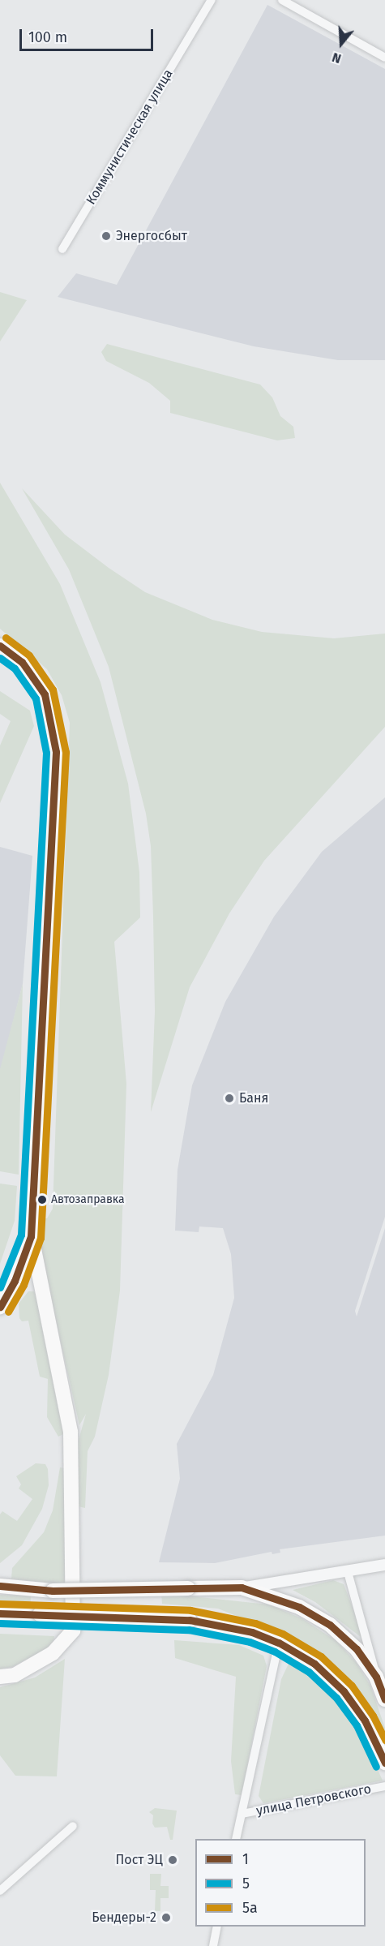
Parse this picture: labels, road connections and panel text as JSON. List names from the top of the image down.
{
  "streets": {
    "street": ["Коммунистическая улица", "улица Петровского"]
  },
  "places": [
    "Энергосбыт",
    "Баня",
    "Автозаправка",
    "Пост ЭЦ",
    "Бендеры-2"
  ],
  "lines": ["transit line 5а", "transit line 1", "transit line 5"],
  "legend": ["1", "5", "5а"],
  "scale_bar": "100 m",
  "north": "bottom"
}
